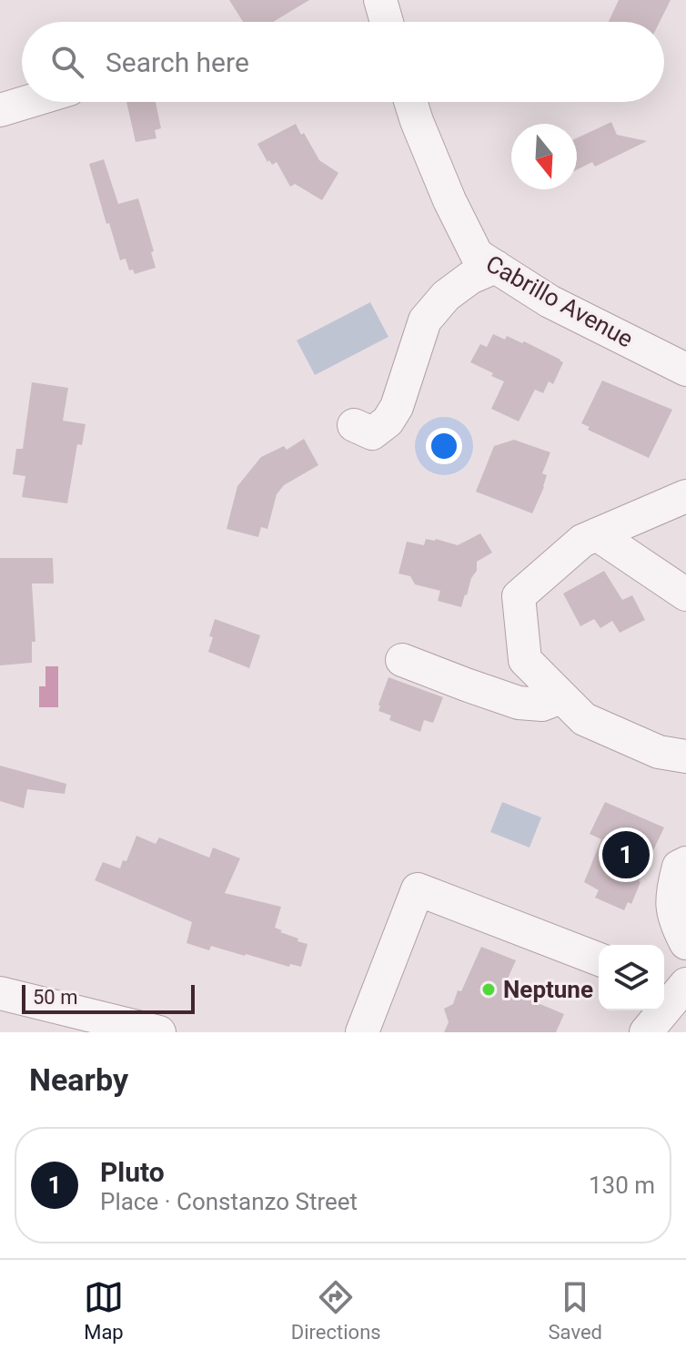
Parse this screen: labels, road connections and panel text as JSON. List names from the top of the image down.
{
  "streets": {
    "street": ["Cabrillo Avenue"]
  },
  "places": ["Neptune"],
  "scale_bar": "50 m",
  "north": "bottom",
  "page": {
    "search": "Search here",
    "pins": "1",
    "scale": "50 m",
    "heading": "Nearby",
    "list": [
      {
        "mark": "1",
        "name": "Pluto",
        "note": "Place · Constanzo Street",
        "value": "130 m"
      }
    ],
    "nav": ["Map", "Directions", "Saved"]
  }
}
